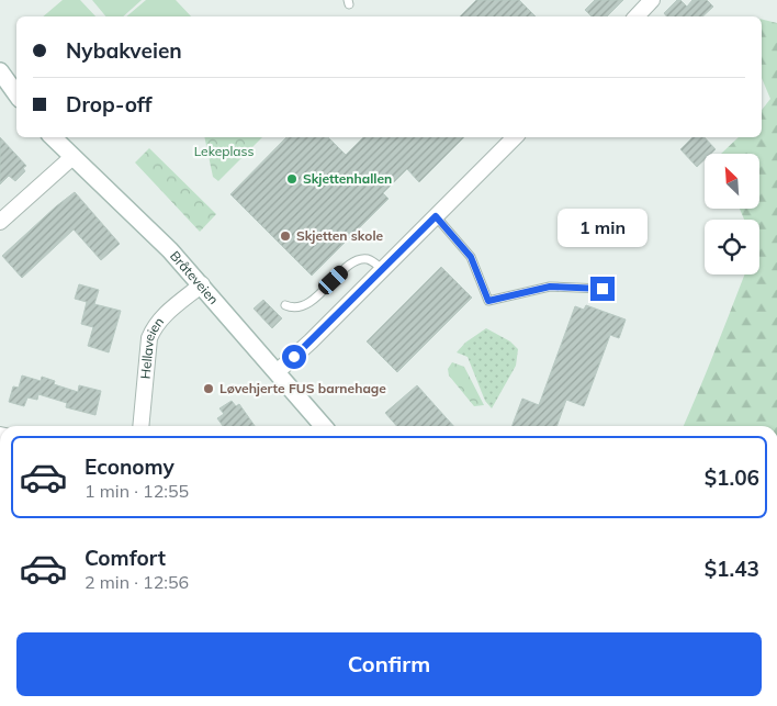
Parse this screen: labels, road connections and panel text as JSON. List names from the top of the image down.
{
  "streets": {
    "main road": ["Bråteveien"],
    "street": ["Hellaveien"]
  },
  "crossings": [
    ["Bråteveien", "Hellaveien"]
  ],
  "parks": ["Lekeplass"],
  "places": ["Skjettenhallen", "Skjetten skole", "Løvehjerte FUS barnehage"],
  "north": "top left",
  "page": {
    "banner": ["Nybakveien", "Drop-off"],
    "bubble": "1 min",
    "list": [
      {
        "name": "Economy",
        "note": "1 min · 12:55",
        "value": "$1.06"
      },
      {
        "name": "Comfort",
        "note": "2 min · 12:56",
        "value": "$1.43"
      }
    ],
    "buttons": "Confirm"
  }
}
